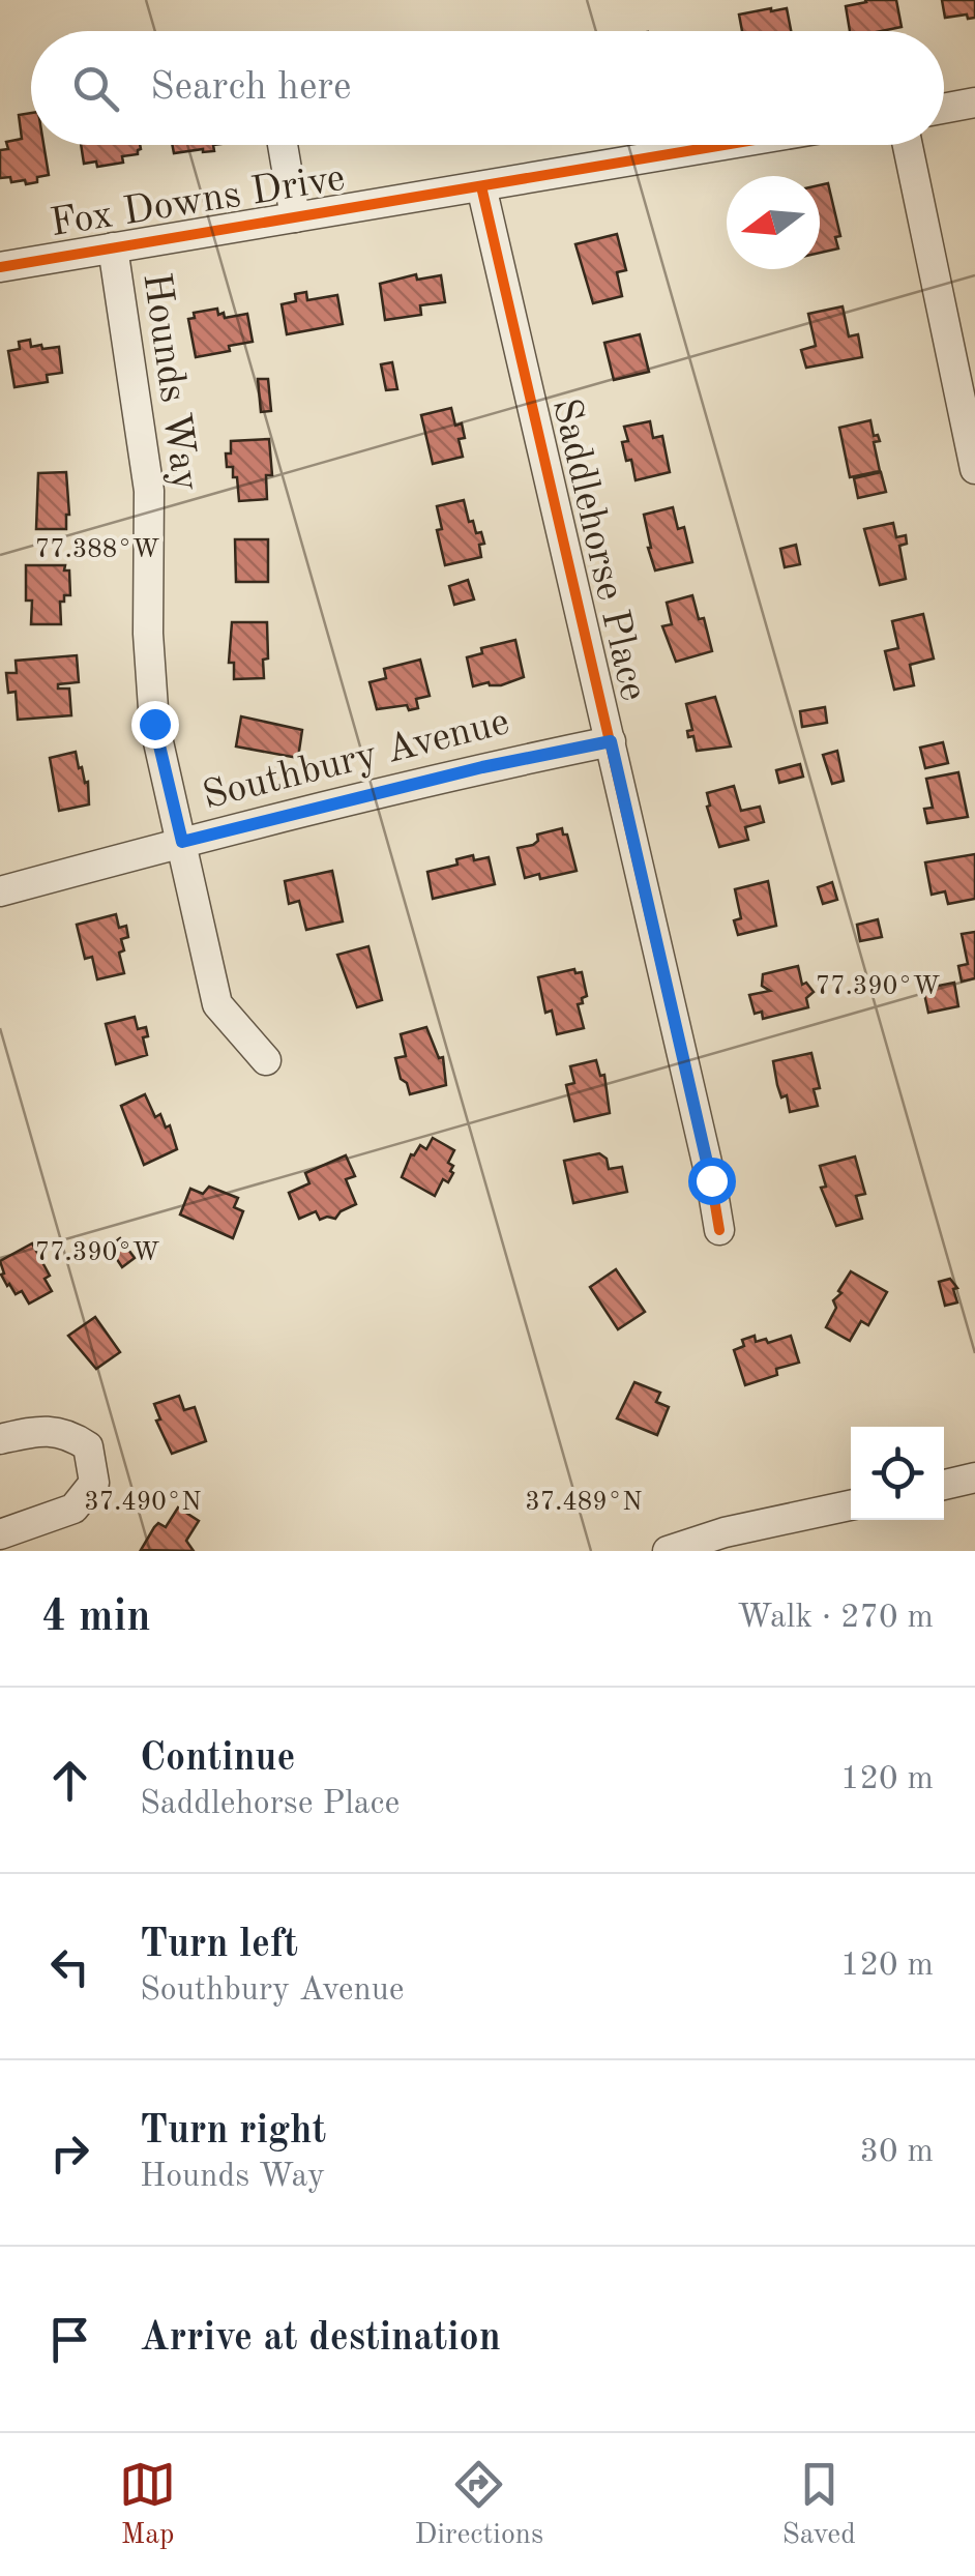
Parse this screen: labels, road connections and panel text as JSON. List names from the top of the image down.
{
  "streets": {
    "street": [
      "Fox Downs Drive",
      "Hounds Way",
      "Saddlehorse Place",
      "Southbury Avenue"
    ]
  },
  "crossings": [
    ["Fox Downs Drive", "Hounds Way"],
    ["Fox Downs Drive", "Saddlehorse Place"],
    ["Hounds Way", "Southbury Avenue"],
    ["Saddlehorse Place", "Southbury Avenue"]
  ],
  "north": "left",
  "page": {
    "search": "Search here",
    "heading": ["4 min", "Walk · 270 m"],
    "list": [
      ["Continue", "Saddlehorse Place", "120 m"],
      ["Turn left", "Southbury Avenue", "120 m"],
      ["Turn right", "Hounds Way", "30 m"],
      "Arrive at destination"
    ],
    "nav": ["Map", "Directions", "Saved"]
  },
  "coordinates": [
    "77.388°W",
    "77.390°W",
    "37.490°N",
    "37.489°N"
  ]
}
